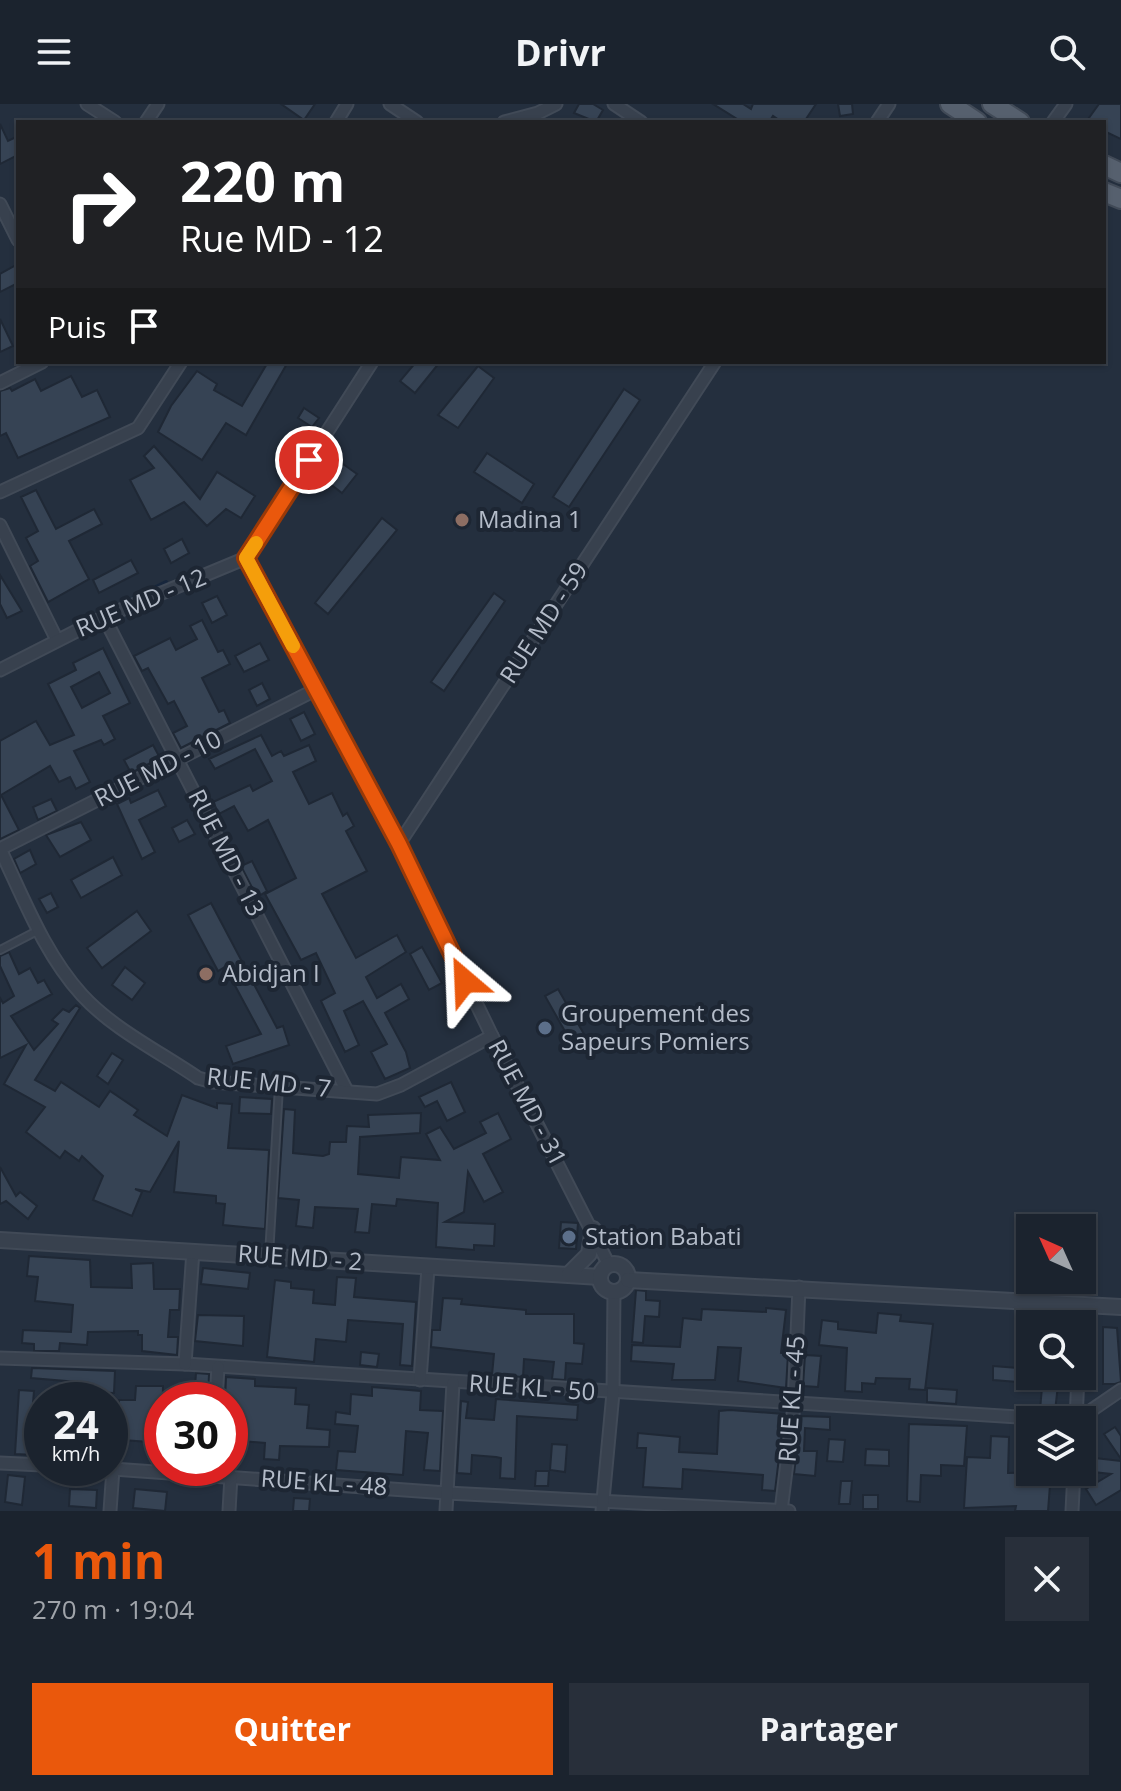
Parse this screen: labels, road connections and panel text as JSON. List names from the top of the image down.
{
  "streets": {
    "street": [
      "RUE MD - 12",
      "RUE MD - 59",
      "RUE MD - 10",
      "RUE MD - 13",
      "RUE MD - 7",
      "RUE MD - 31",
      "RUE MD - 2",
      "RUE KL - 50",
      "RUE KL - 45",
      "RUE KL - 48"
    ]
  },
  "crossings": [
    ["RUE MD - 12", "RUE MD - 13"],
    ["RUE MD - 12", "RUE MD - 31"],
    ["RUE MD - 59", "RUE MD - 31"],
    ["RUE MD - 10", "RUE MD - 13"],
    ["RUE MD - 10", "RUE MD - 7"],
    ["RUE MD - 10", "RUE MD - 31"],
    ["RUE MD - 13", "RUE MD - 7"],
    ["RUE MD - 7", "RUE MD - 31"],
    ["RUE MD - 31", "RUE MD - 2"],
    ["RUE KL - 50", "RUE KL - 45"],
    ["RUE KL - 45", "RUE KL - 48"]
  ],
  "places": [
    "Madina 1",
    "Abidjan I",
    "Groupement des Sapeurs Pomiers",
    "Station Babati"
  ],
  "north": "top left",
  "page": {
    "header": "Drivr",
    "turn": ["220 m", "Rue MD - 12"],
    "then": "Puis",
    "speed": "24 km/h",
    "limit": "30",
    "heading": ["1 min", "270 m · 19:04"],
    "buttons": ["Quitter", "Partager"]
  }
}
